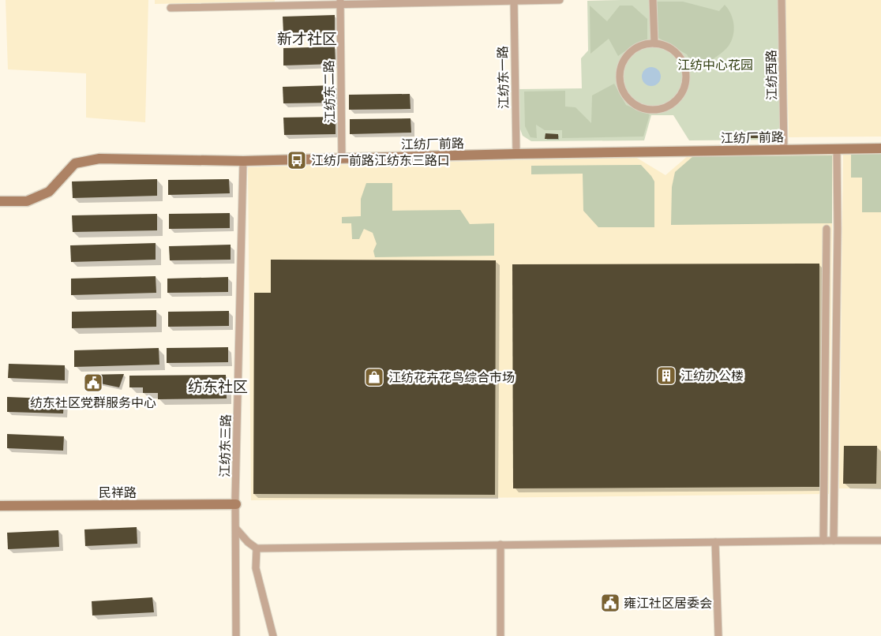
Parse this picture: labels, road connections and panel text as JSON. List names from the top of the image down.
{
  "streets": {
    "main road": ["江纺厂前路", "民祥路"],
    "street": [
      "江纺西路",
      "江纺东一路",
      "江纺东二路",
      "江纺东三路"
    ]
  },
  "crossings": [
    ["江纺西路", "江纺厂前路"],
    ["江纺东一路", "江纺厂前路"],
    ["江纺东二路", "江纺厂前路"],
    ["江纺厂前路", "江纺东三路"],
    ["江纺东三路", "民祥路"]
  ],
  "districts": ["新才社区", "纺东社区"],
  "parks": ["江纺中心花园"],
  "places": {
    "bus stop": ["江纺厂前路江纺东三路口"],
    "building": ["江纺办公楼"],
    "shop": ["江纺花卉花鸟综合市场"],
    "public building": ["纺东社区党群服务中心", "雍江社区居委会"]
  }
}
